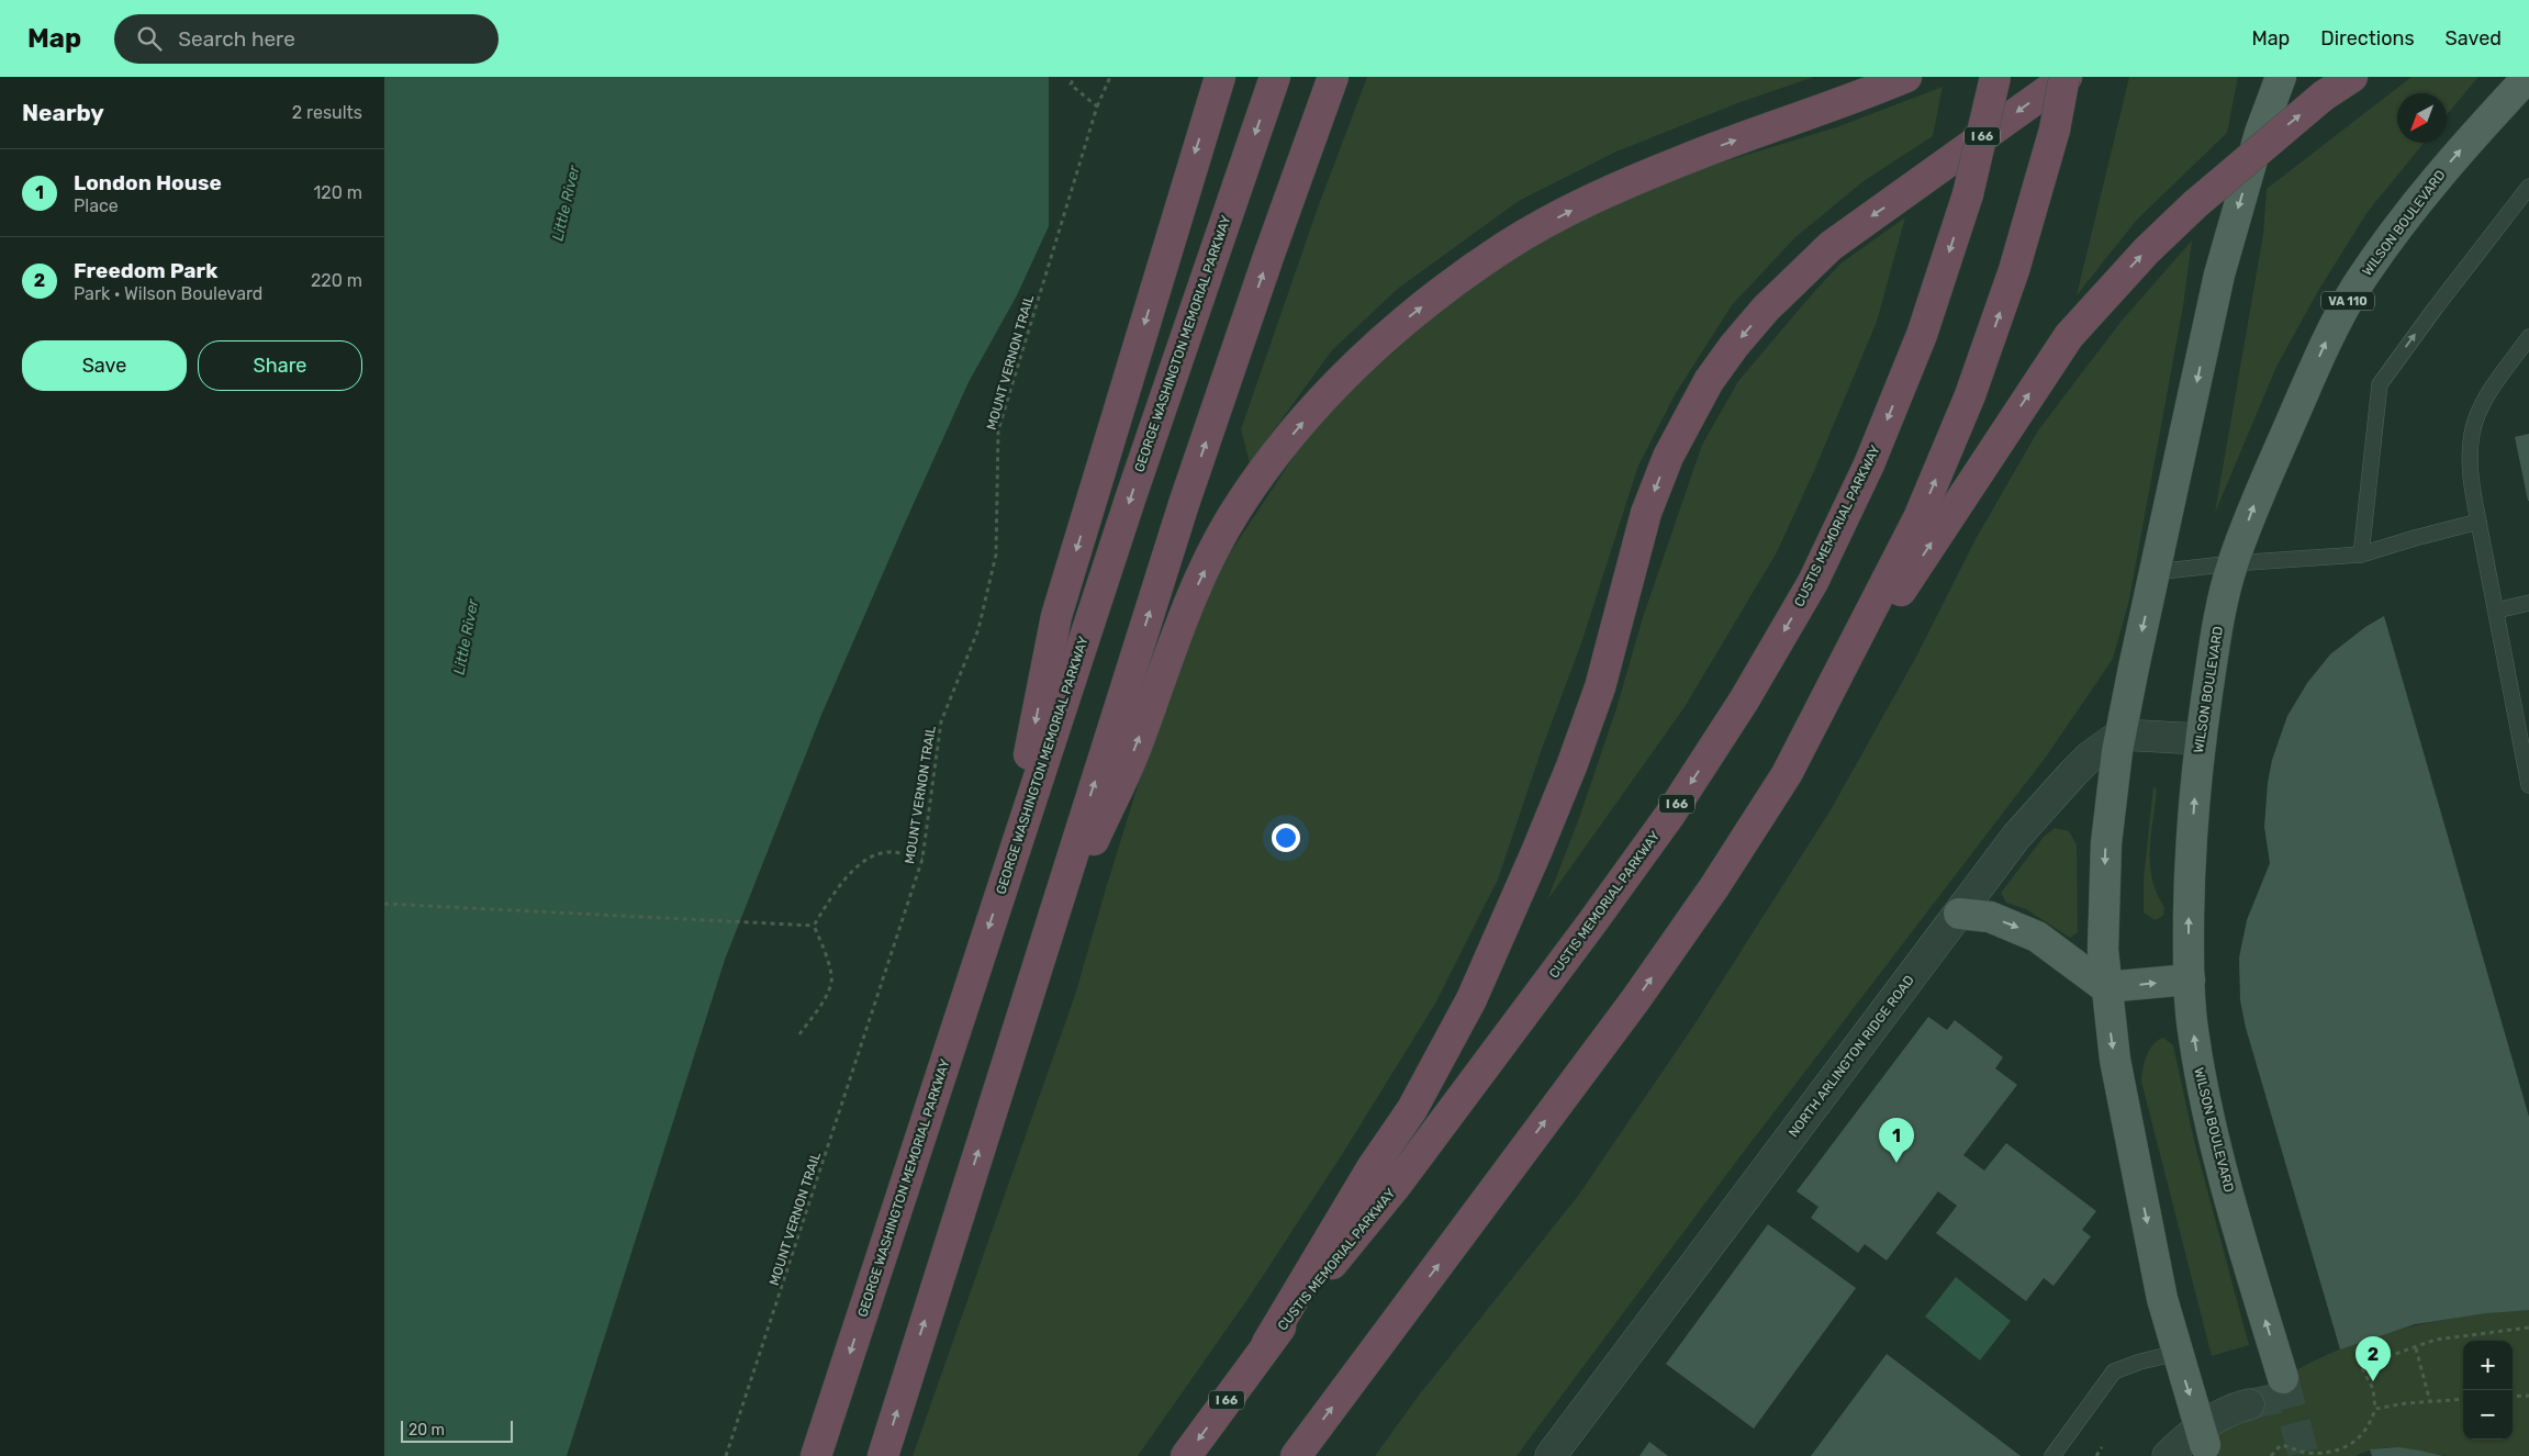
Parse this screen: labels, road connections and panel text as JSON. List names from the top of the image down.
{
  "streets": {
    "highway": ["I 66", "GEORGE WASHINGTON MEMORIAL PARKWAY", "CUSTIS MEMORIAL PARKWAY"],
    "main road": ["WILSON BOULEVARD", "VA 110"],
    "street": ["NORTH ARLINGTON RIDGE ROAD"],
    "path": ["MOUNT VERNON TRAIL"]
  },
  "water": ["Little River"],
  "scale_bar": "20 m",
  "north": "bottom left",
  "page": {
    "header": "Map",
    "search": "Search here",
    "nav": ["Map", "Directions", "Saved"],
    "heading": ["Nearby", "2 results"],
    "list": [
      {
        "mark": "1",
        "name": "London House",
        "note": "Place",
        "value": "120 m"
      },
      {
        "mark": "2",
        "name": "Freedom Park",
        "note": "Park · Wilson Boulevard",
        "value": "220 m"
      }
    ],
    "buttons": ["Save", "Share"],
    "pins": ["1", "2"],
    "map_buttons": ["+", "−"],
    "scale": "20 m"
  }
}
